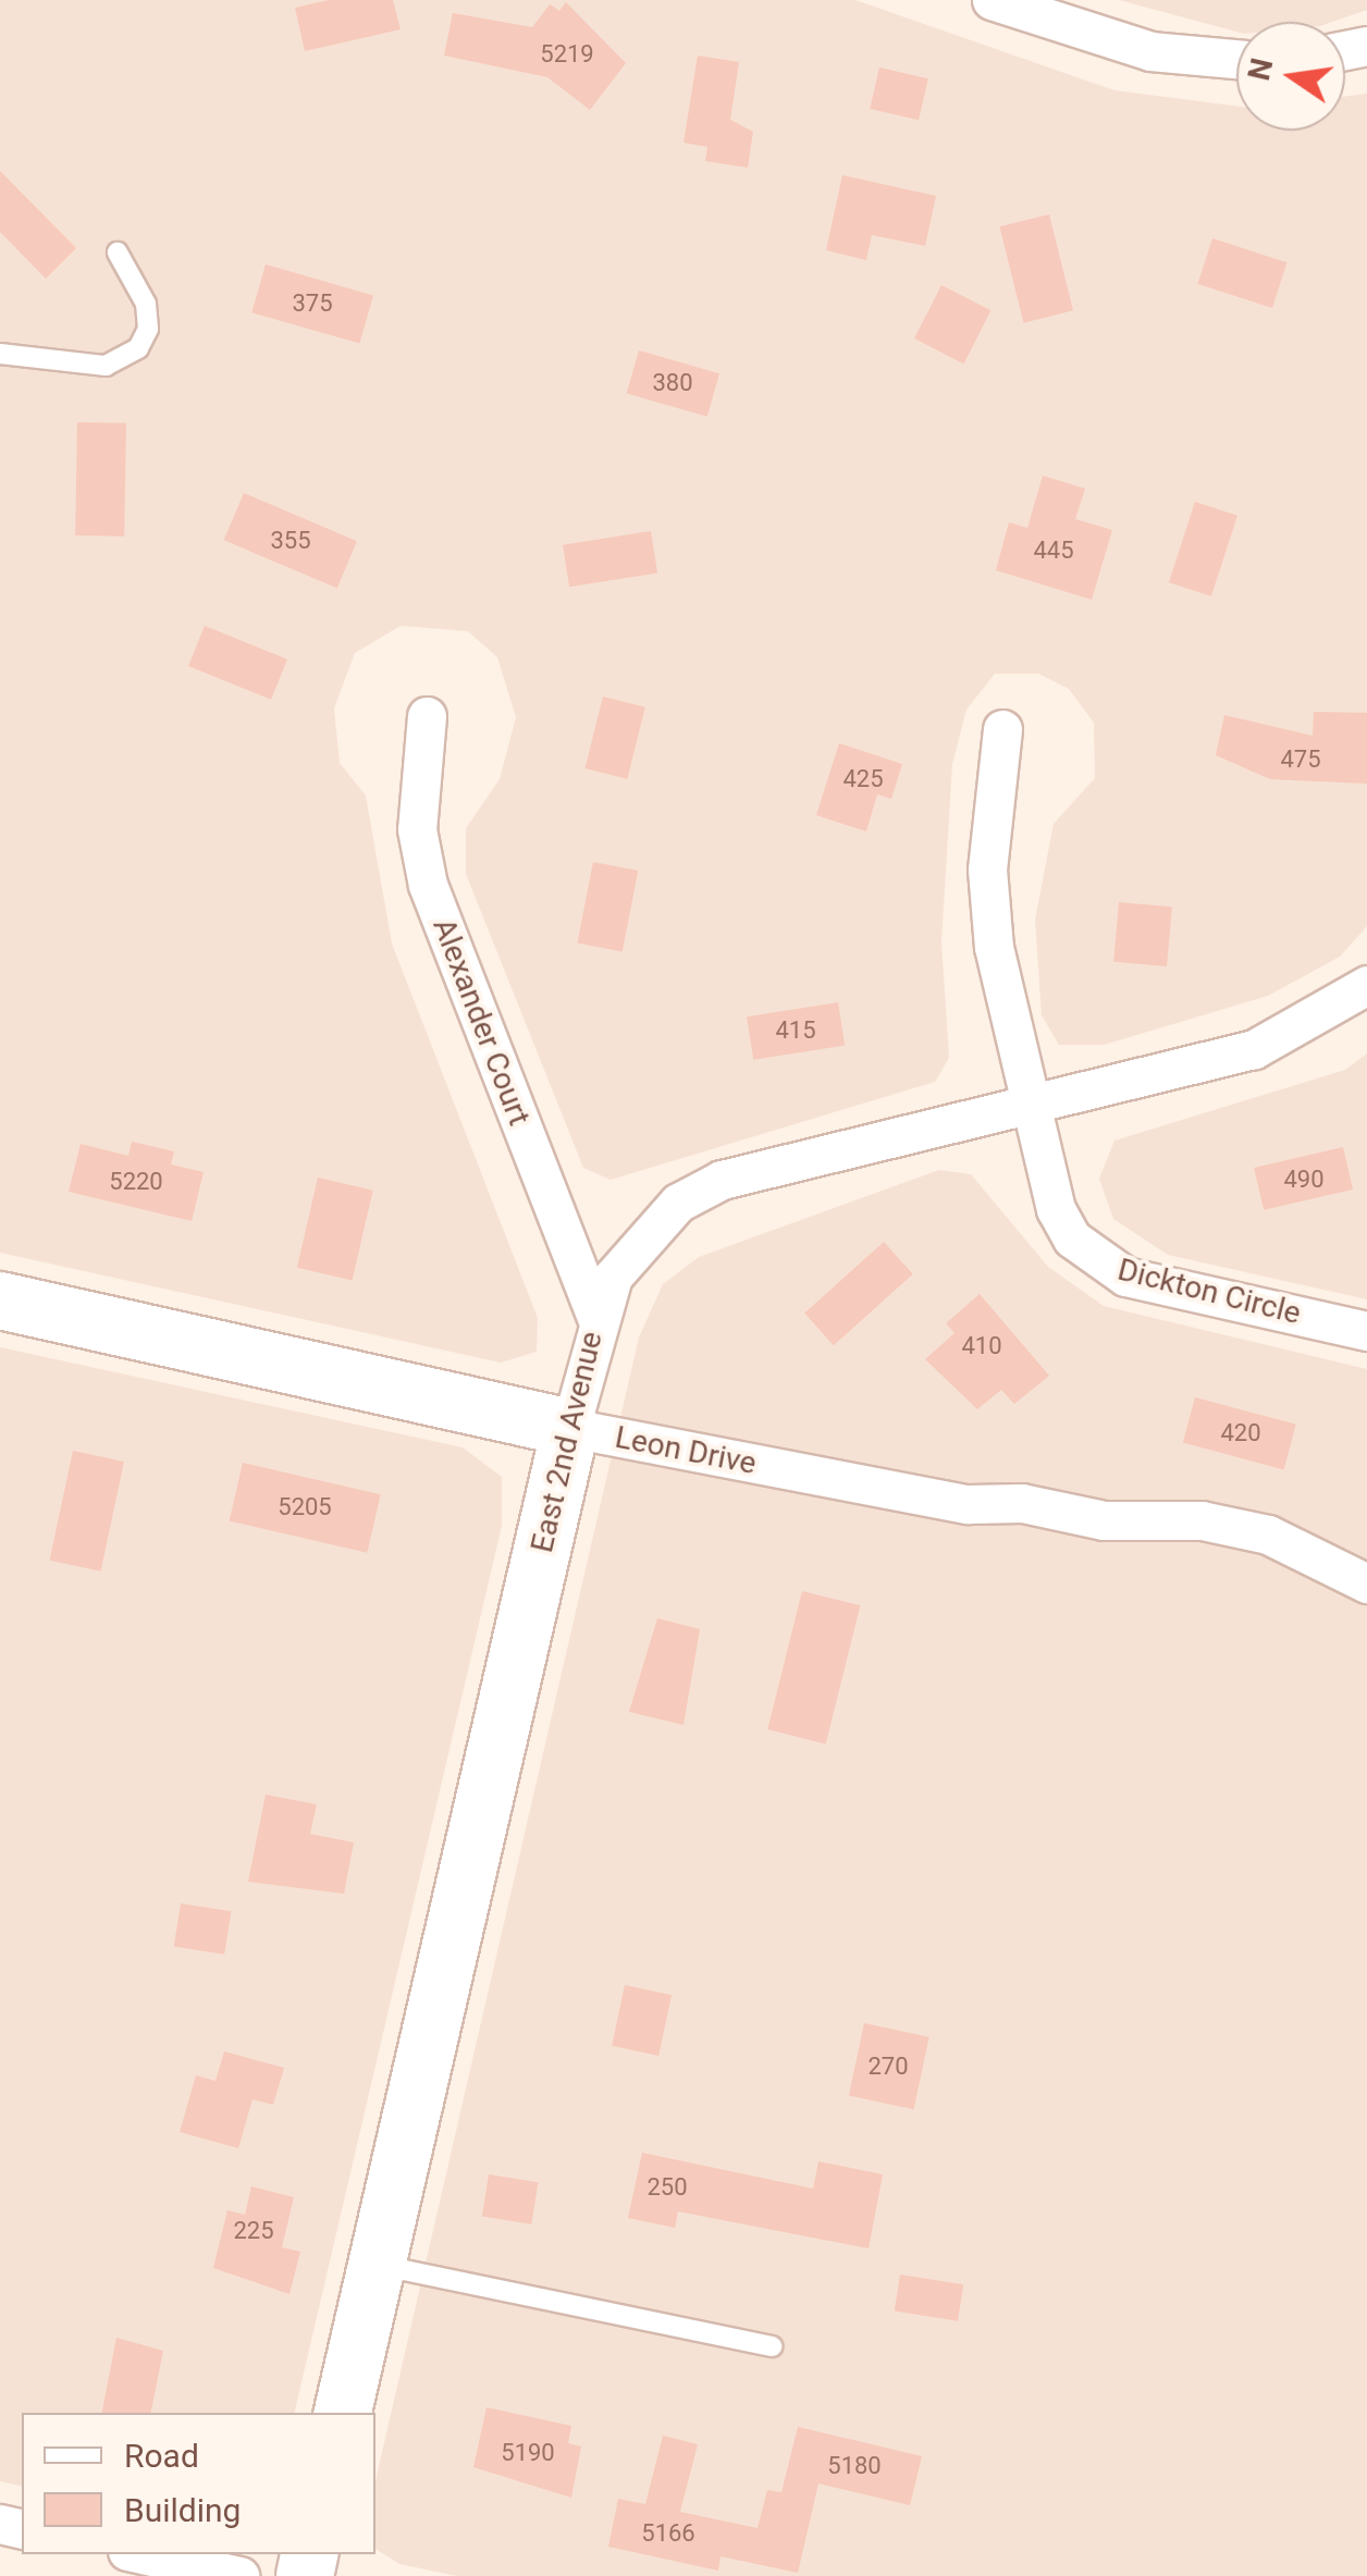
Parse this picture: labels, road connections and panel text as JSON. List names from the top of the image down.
{
  "streets": {
    "street": [
      "Alexander Court",
      "Dickton Circle",
      "East 2nd Avenue",
      "Leon Drive"
    ]
  },
  "crossings": [
    ["Alexander Court", "East 2nd Avenue"],
    ["Dickton Circle", "East 2nd Avenue"],
    ["East 2nd Avenue", "Leon Drive"]
  ],
  "house_numbers": [
    "5219",
    "375",
    "380",
    "355",
    "445",
    "475",
    "425",
    "415",
    "490",
    "5220",
    "410",
    "420",
    "5205",
    "270",
    "250",
    "225",
    "5190",
    "5180",
    "5166"
  ],
  "legend": ["Road", "Building"],
  "north": "left"
}
